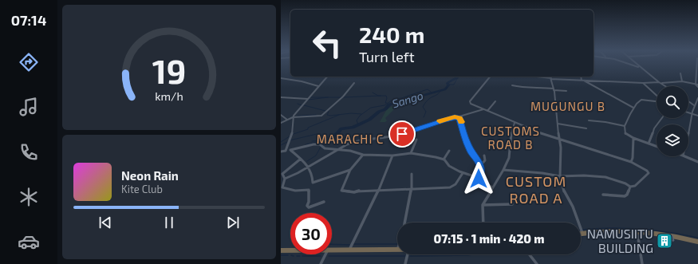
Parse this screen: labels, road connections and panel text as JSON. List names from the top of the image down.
{
  "districts": [
    "MUGUNGU B",
    "CUSTOMS ROAD B",
    "MARACHI C",
    "CUSTOM ROAD A"
  ],
  "water": ["Sango"],
  "places": {
    "building": ["NAMUSIITU BUILDING"]
  },
  "page": {
    "tabs": "07:14",
    "turn": ["240 m", "Turn left"],
    "song": ["Neon Rain", "Kite Club"],
    "limit": "30",
    "trip": "07:15 · 1 min · 420 m",
    "gauge": ["19", "km/h"]
  }
}
